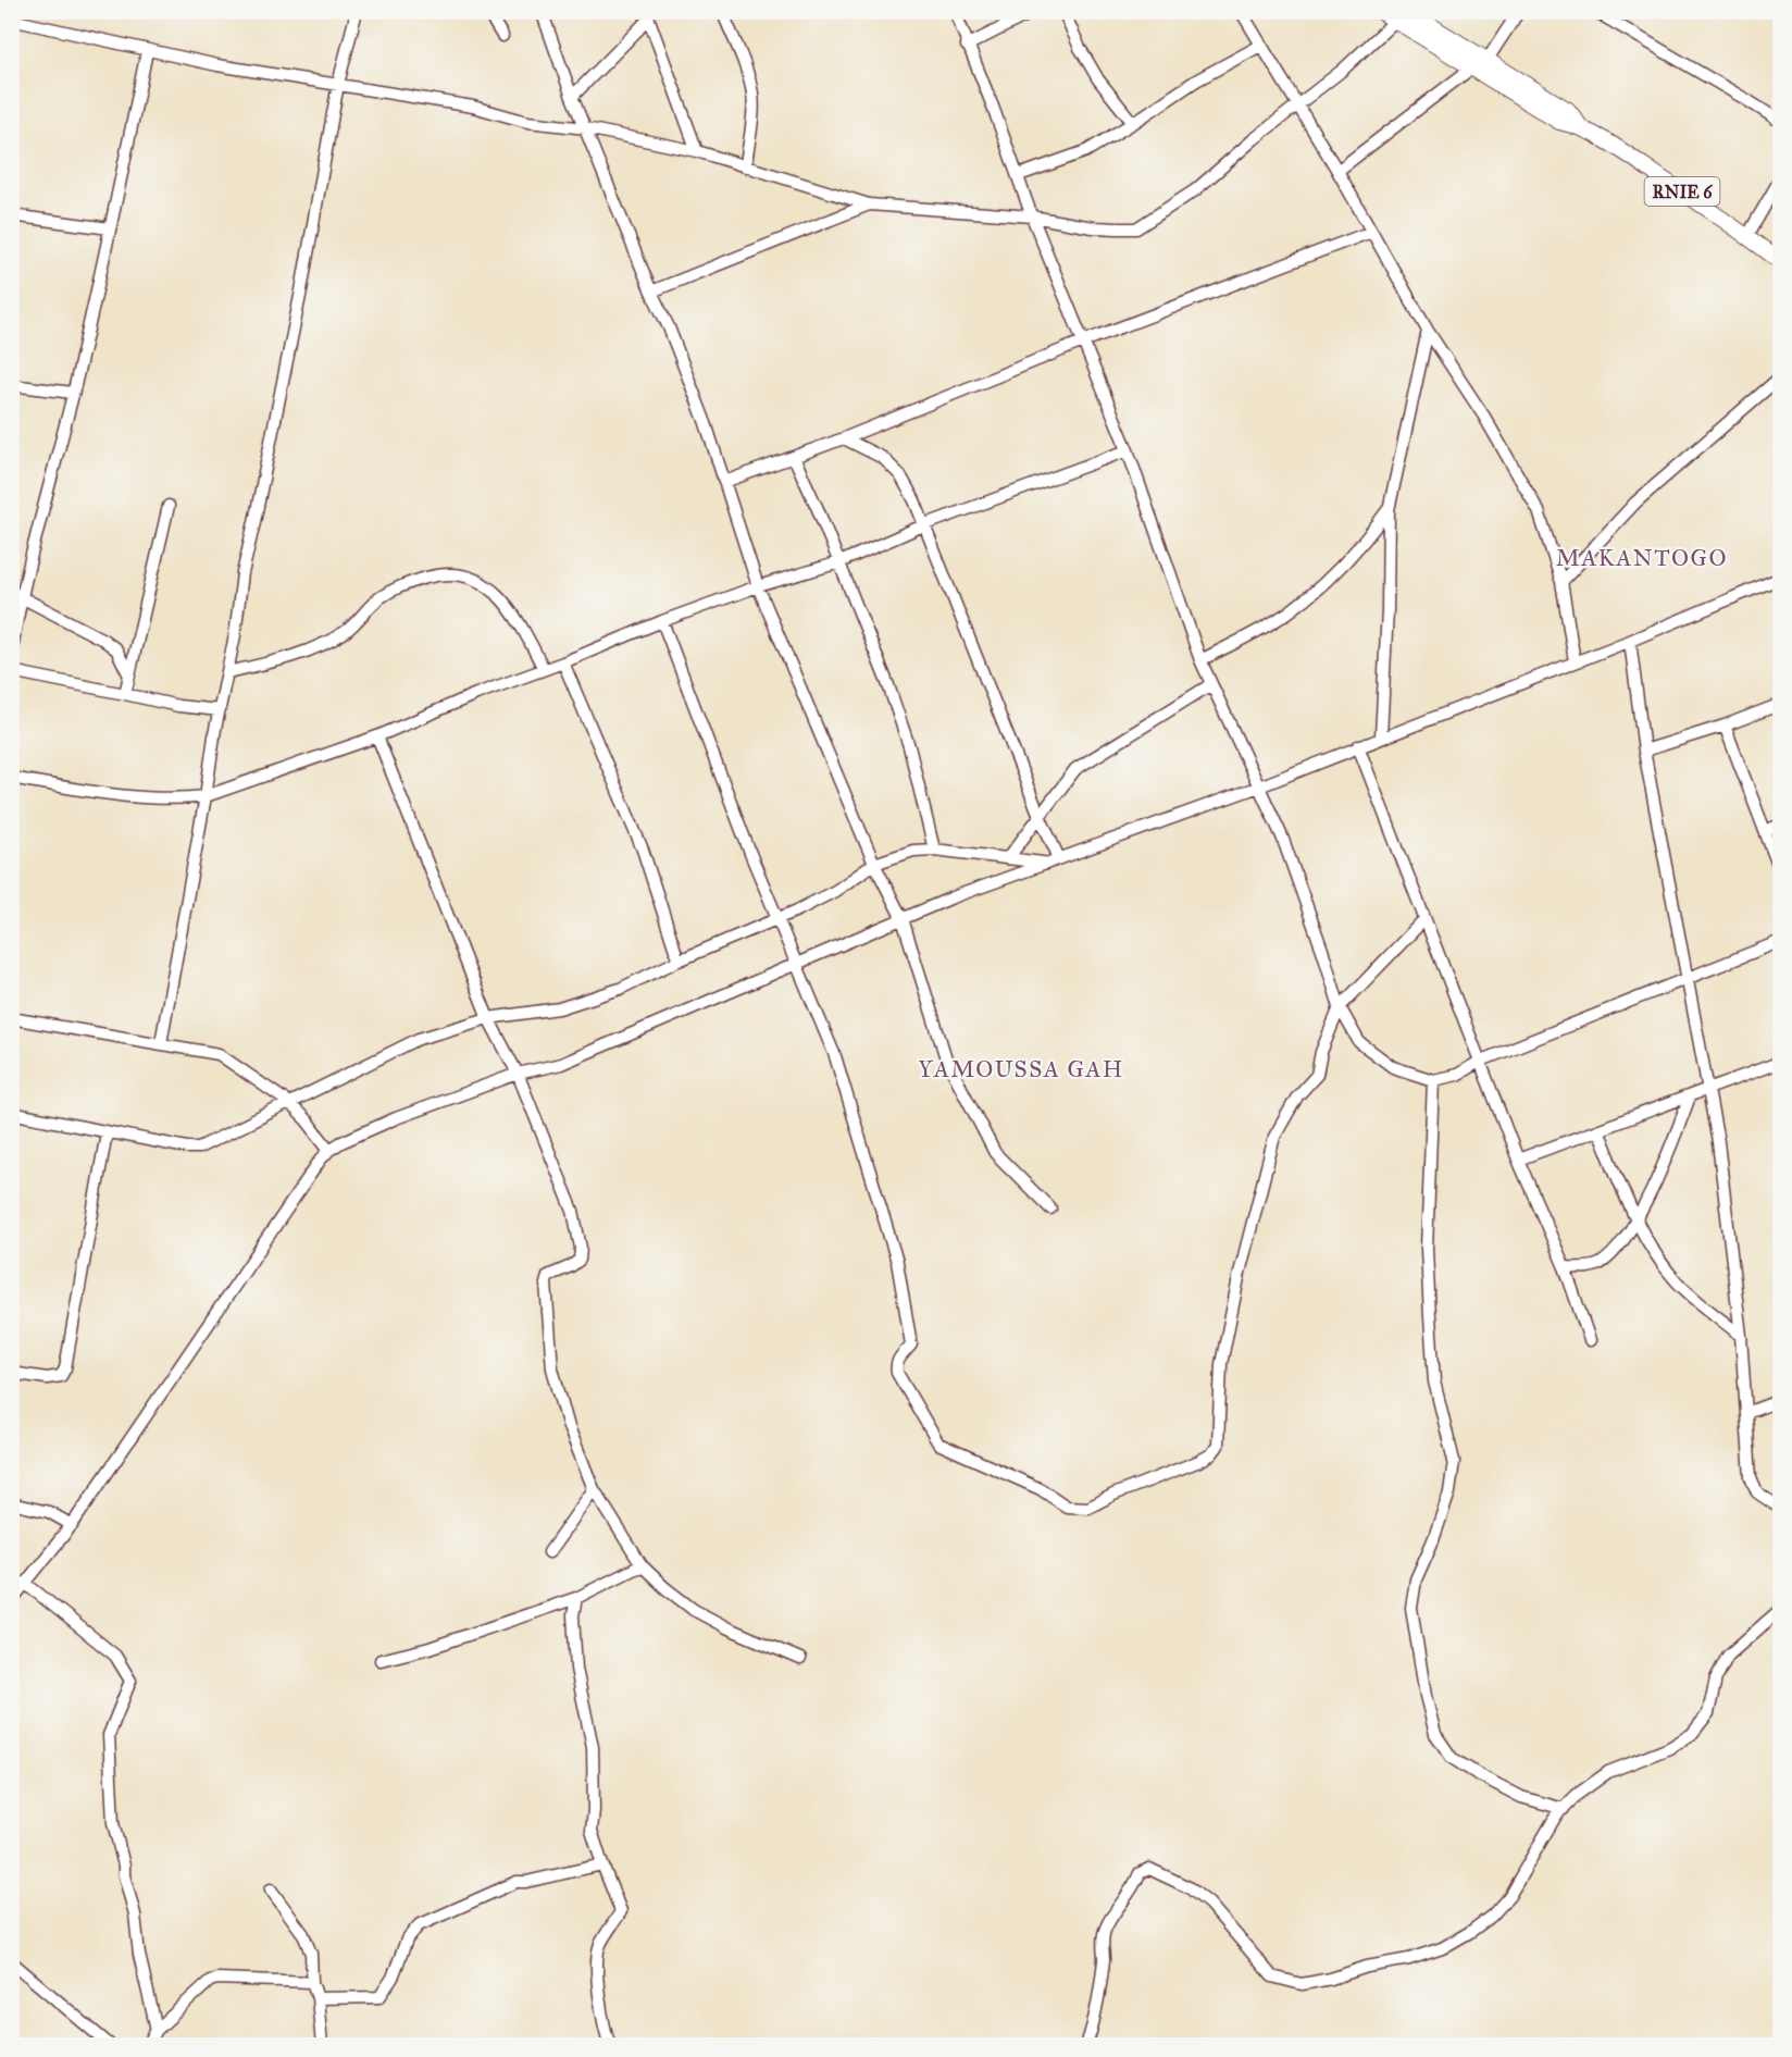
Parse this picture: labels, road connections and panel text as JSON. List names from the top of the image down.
{
  "streets": {
    "main road": ["RNIE 6"]
  },
  "districts": ["MAKANTOGO", "YAMOUSSA GAH"]
}
